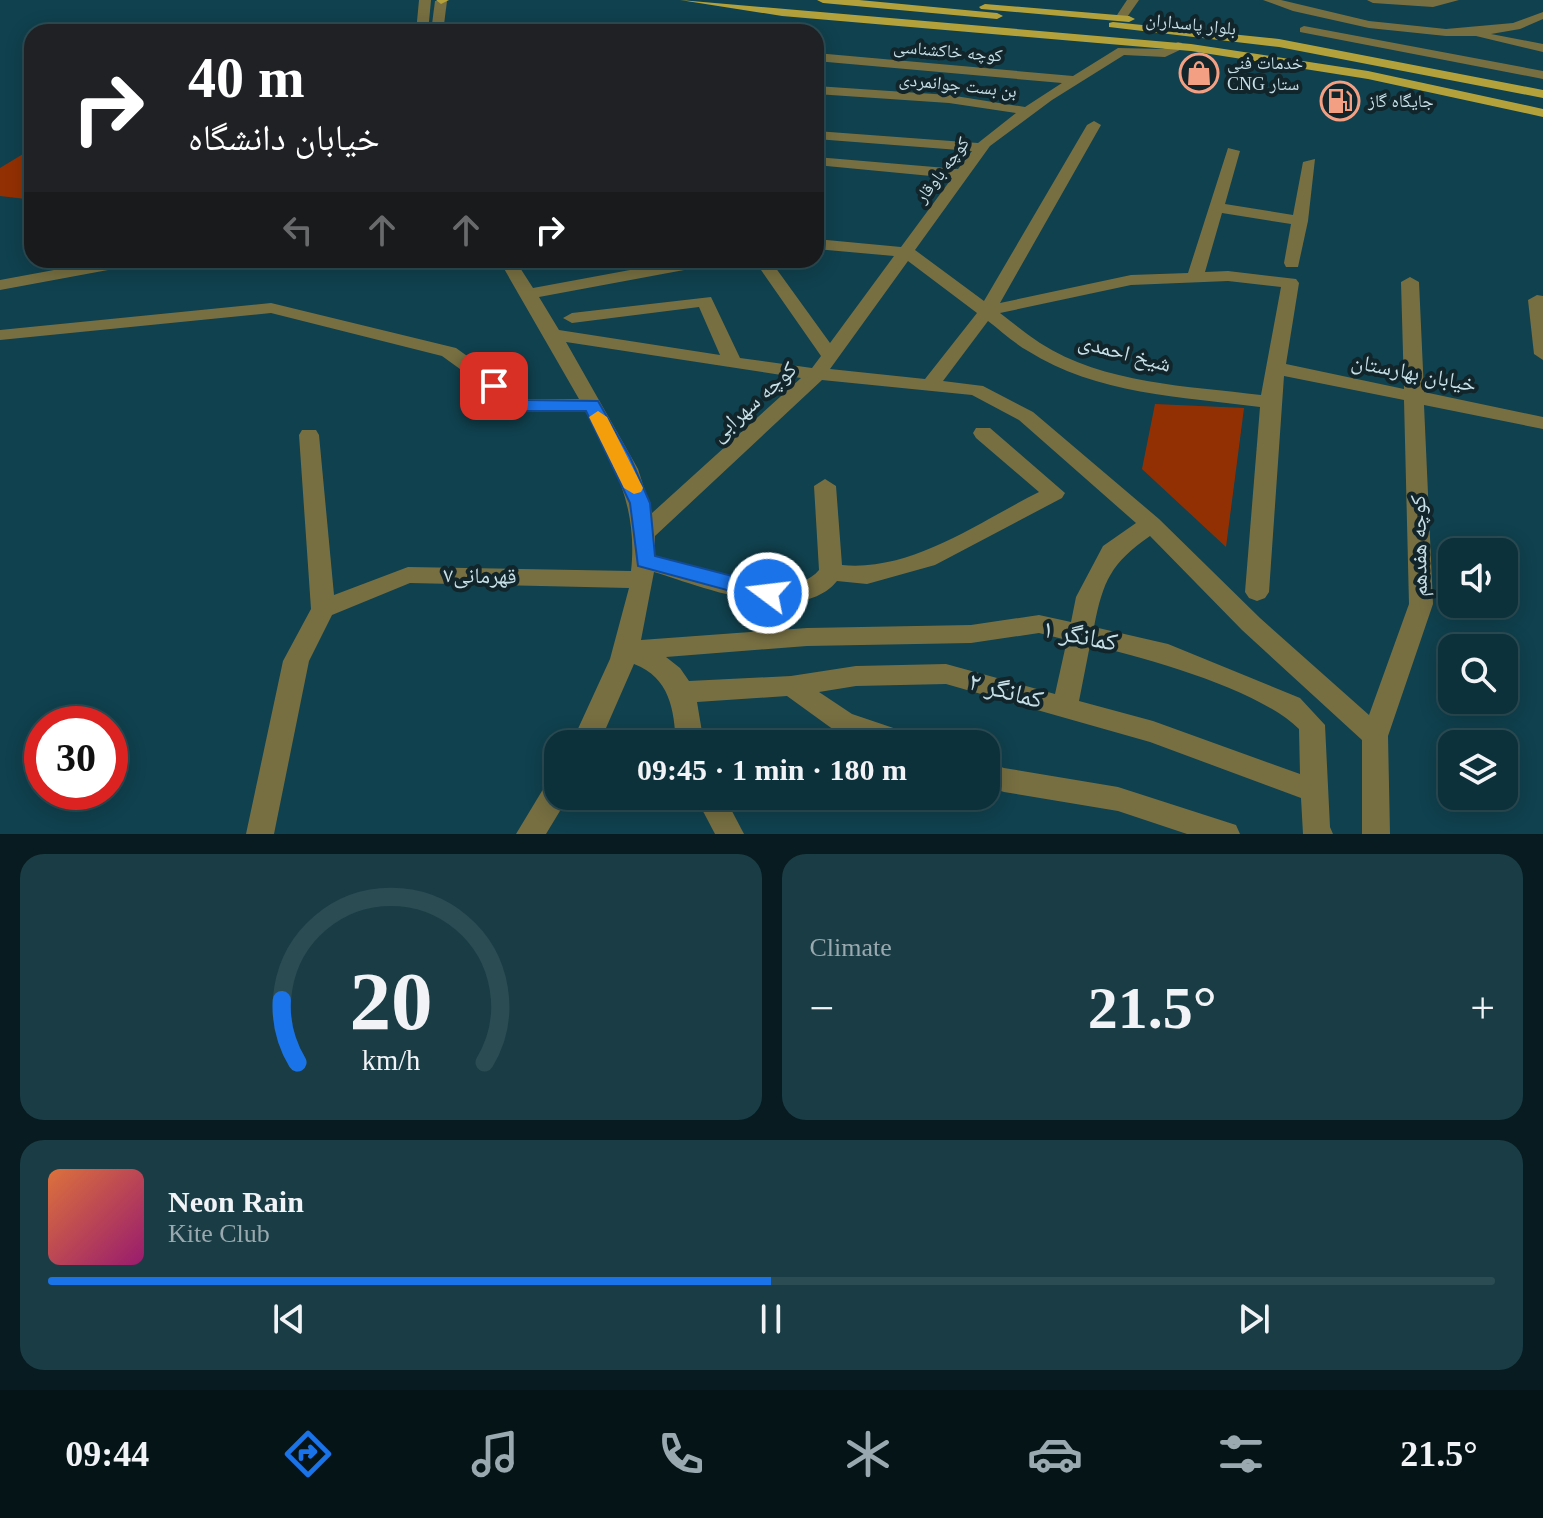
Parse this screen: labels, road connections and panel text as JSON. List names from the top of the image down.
{
  "streets": {
    "main road": ["بلوار پاسداران"],
    "street": [
      "کوچه خاکشناسی",
      "بن بست جوانمردی",
      "کوچه باوقار",
      "شیخ احمدی",
      "خیابان بهارستان",
      "کوچه سهرابی",
      "کوچه هفدهم",
      "قهرمانی۷",
      "کمانگر ۱",
      "کمانگر ۲"
    ]
  },
  "crossings": [
    ["کوچه خاکشناسی", "کوچه باوقار"],
    ["بن بست جوانمردی", "کوچه باوقار"],
    ["کوچه باوقار", "شیخ احمدی"],
    ["کوچه باوقار", "کوچه سهرابی"],
    ["شیخ احمدی", "کوچه سهرابی"],
    ["خیابان بهارستان", "کوچه هفدهم"],
    ["کمانگر ۱", "کمانگر ۲"]
  ],
  "places": {
    "shop": ["خدمات فنی‌ CNG ستار"],
    "fuel station": ["جایگاه گاز"]
  },
  "page": {
    "turn": ["40 m", "خیابان دانشگاه"],
    "limit": "30",
    "trip": "09:45 · 1 min · 180 m",
    "tile": "Climate",
    "heat": ["−", "21.5°", "+"],
    "song": ["Neon Rain", "Kite Club"],
    "tabs": ["09:44", "21.5°"],
    "gauge": ["20", "km/h"]
  }
}
